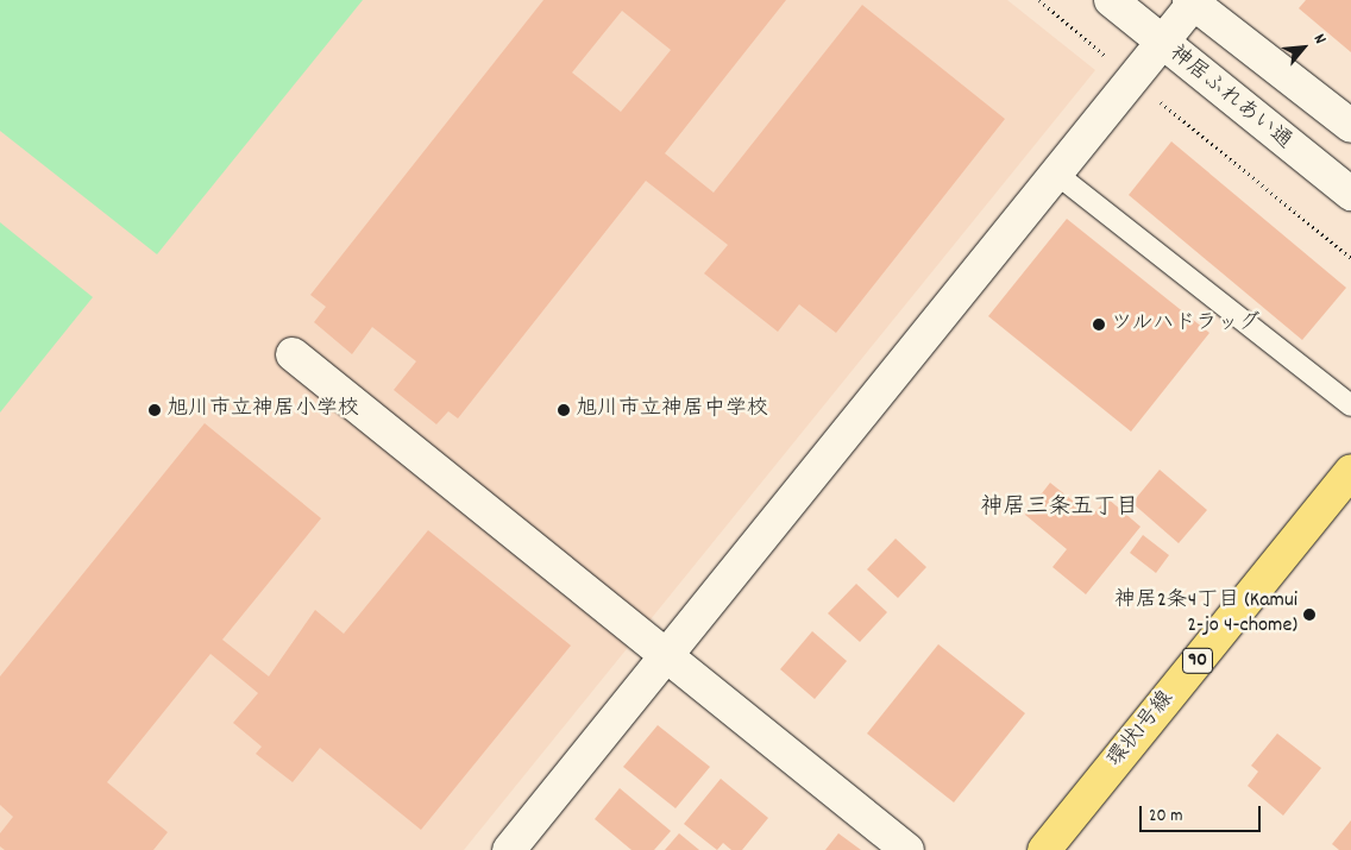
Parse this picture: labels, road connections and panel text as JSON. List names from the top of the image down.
{
  "streets": {
    "main road": ["90", "環状1号線"],
    "street": ["神居ふれあい通"]
  },
  "districts": ["神居三条五丁目"],
  "places": [
    "ツルハドラッグ",
    "旭川市立神居小学校",
    "旭川市立神居中学校",
    "神居2条4丁目 (Kamui 2-jo 4-chome)"
  ],
  "scale_bar": "20 m",
  "north": "top right"
}
